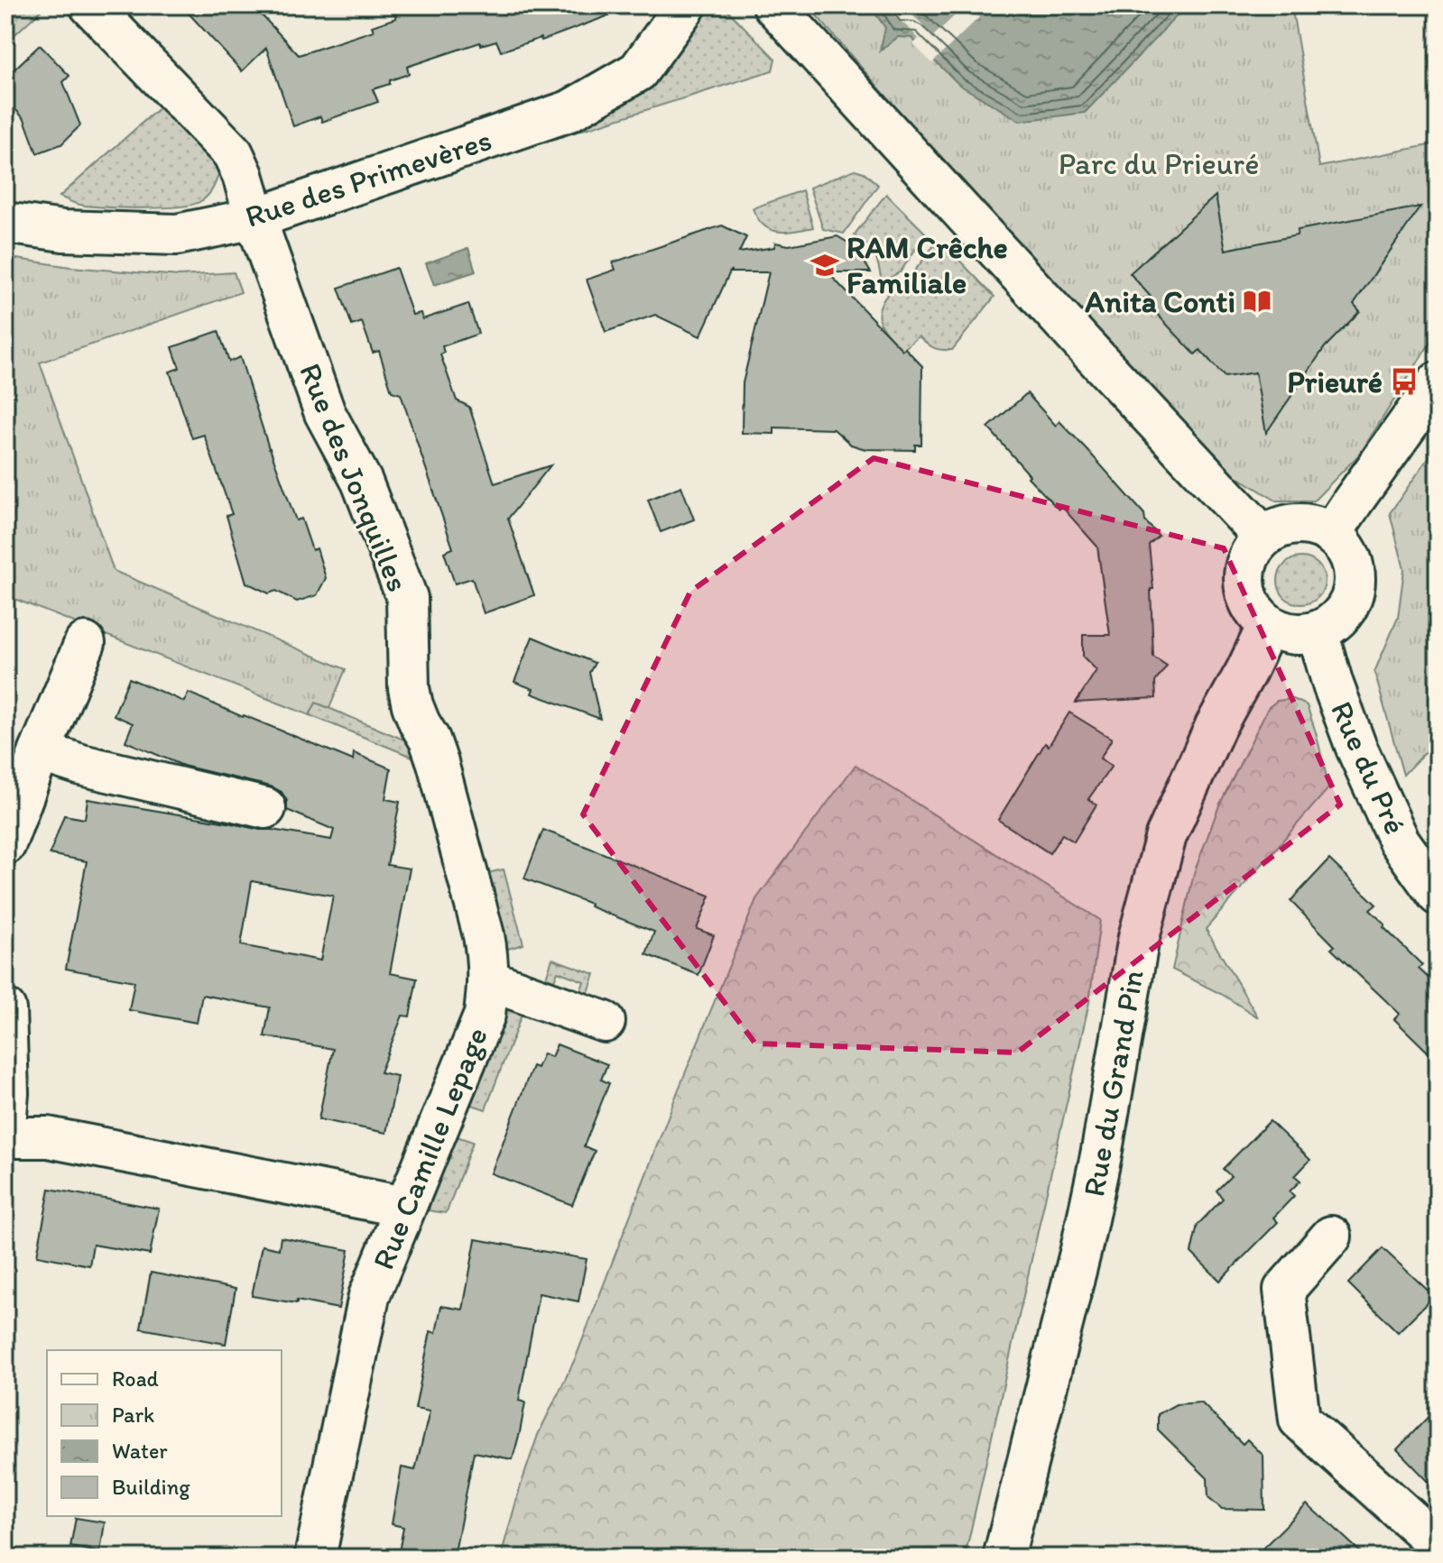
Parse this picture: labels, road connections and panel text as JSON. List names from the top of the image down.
{
  "streets": {
    "street": [
      "Rue des Primevères",
      "Rue des Jonquilles",
      "Rue du Pré",
      "Rue du Grand Pin",
      "Rue Camille Lepage"
    ]
  },
  "crossings": [
    ["Rue des Primevères", "Rue des Jonquilles"],
    ["Rue des Jonquilles", "Rue Camille Lepage"],
    ["Rue du Pré", "Rue du Grand Pin"]
  ],
  "parks": ["Parc du Prieuré"],
  "places": {
    "school or university": ["RAM Crêche Familiale"],
    "library": ["Anita Conti"],
    "bus stop": ["Prieuré"]
  },
  "legend": [
    "Road",
    "Park",
    "Water",
    "Building"
  ]
}
